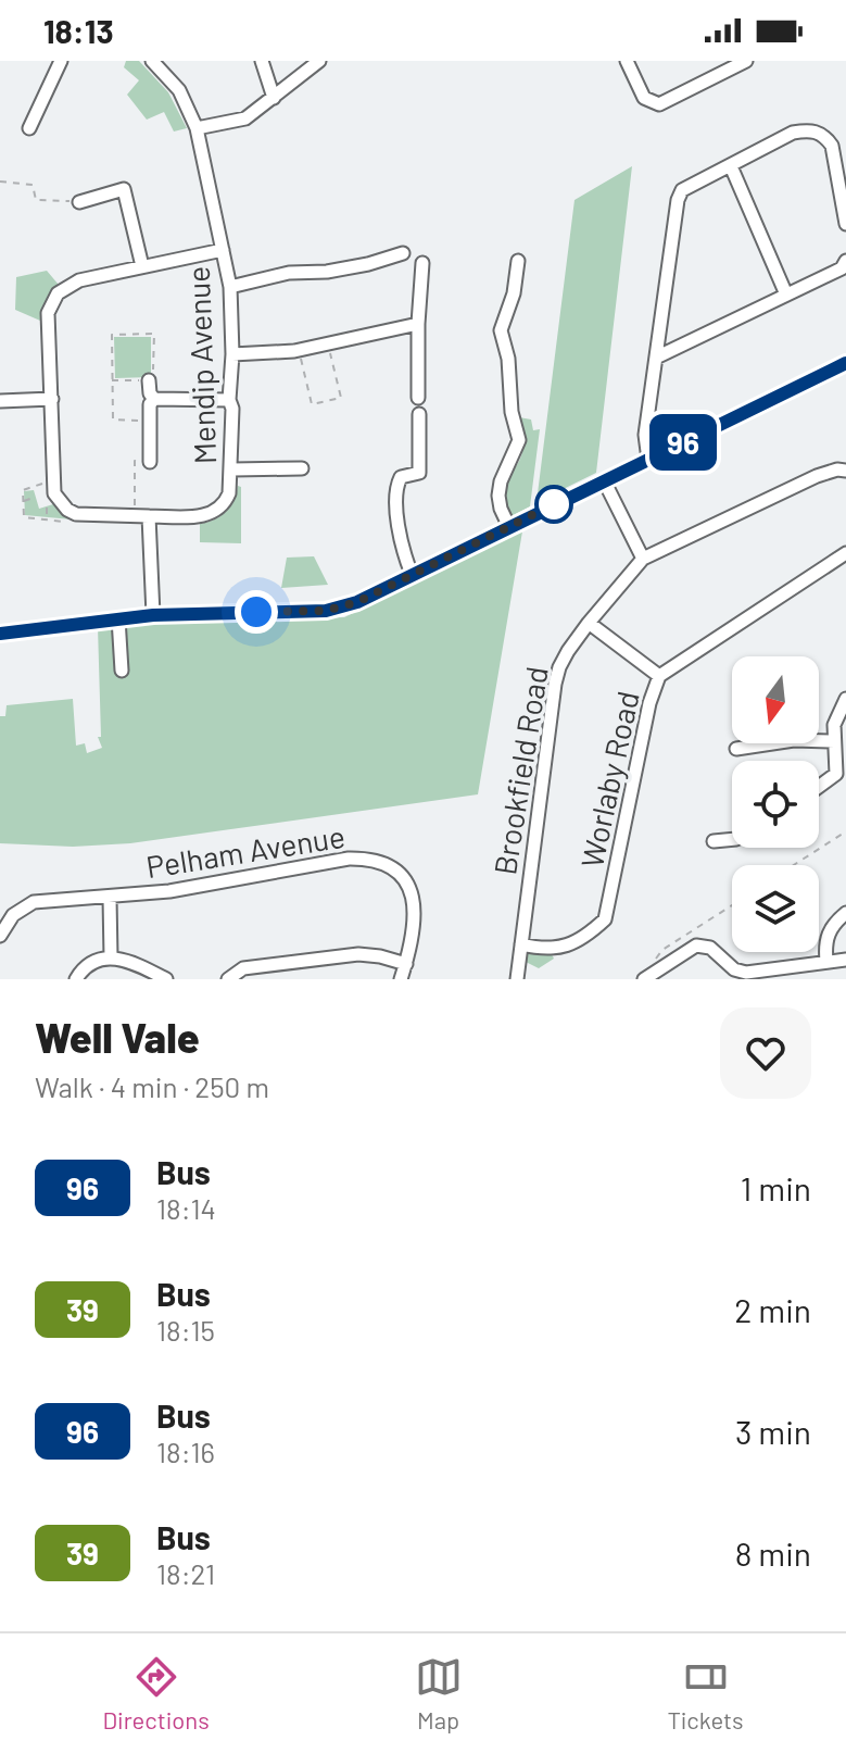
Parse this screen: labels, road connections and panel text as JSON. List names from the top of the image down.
{
  "streets": {
    "street": [
      "Mendip Avenue",
      "Brookfield Road",
      "Worlaby Road",
      "Pelham Avenue"
    ]
  },
  "crossings": [
    ["Brookfield Road", "Worlaby Road"]
  ],
  "lines": ["bus line 96"],
  "north": "bottom",
  "page": {
    "status": "18:13",
    "on_map": "96",
    "heading": ["Well Vale", "Walk · 4 min · 250 m"],
    "list": [
      {
        "mark": "96",
        "name": "Bus",
        "note": "18:14",
        "value": "1 min"
      },
      {
        "mark": "39",
        "name": "Bus",
        "note": "18:15",
        "value": "2 min"
      },
      {
        "mark": "96",
        "name": "Bus",
        "note": "18:16",
        "value": "3 min"
      },
      {
        "mark": "39",
        "name": "Bus",
        "note": "18:21",
        "value": "8 min"
      }
    ],
    "tabs": ["Directions", "Map", "Tickets"]
  }
}
